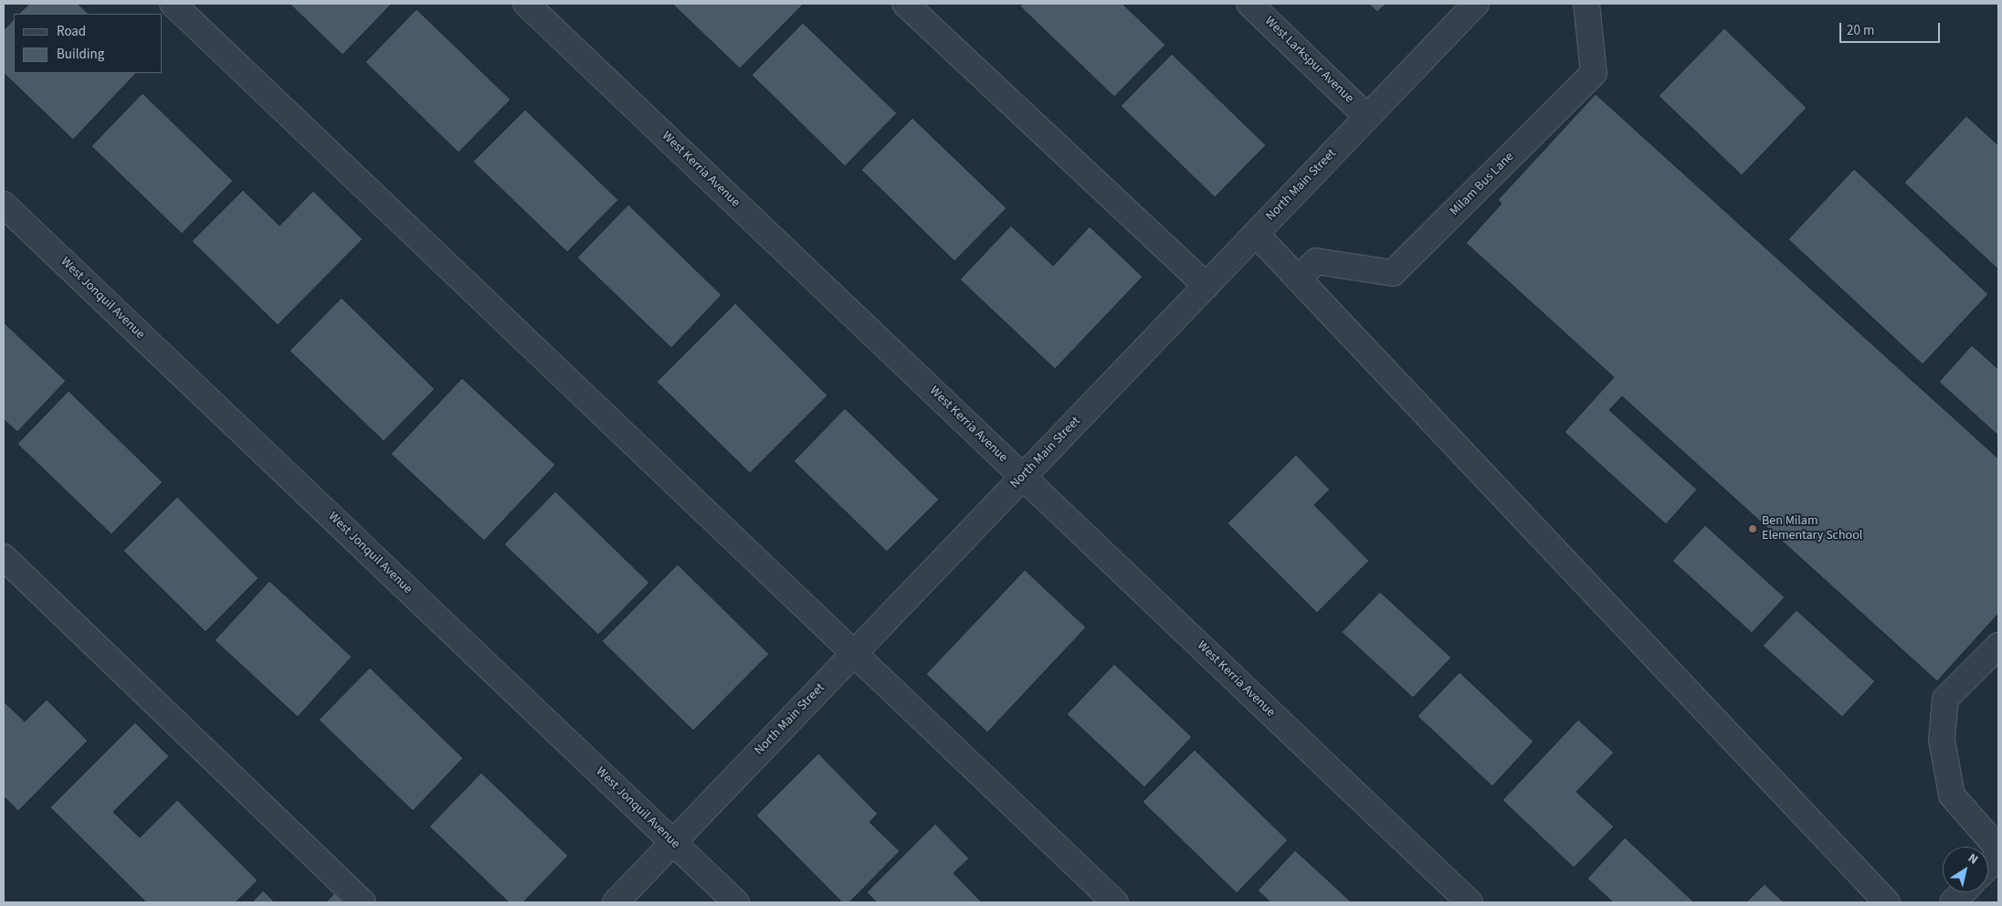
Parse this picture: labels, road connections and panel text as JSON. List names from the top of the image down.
{
  "streets": {
    "street": [
      "West Larkspur Avenue",
      "West Kerria Avenue",
      "Milam Bus Lane",
      "North Main Street",
      "West Jonquil Avenue"
    ]
  },
  "crossings": [
    ["West Larkspur Avenue", "North Main Street"],
    ["West Kerria Avenue", "North Main Street"],
    ["North Main Street", "West Jonquil Avenue"]
  ],
  "places": ["Ben Milam Elementary School"],
  "legend": ["Road", "Building"],
  "scale_bar": "20 m",
  "north": "top right"
}
